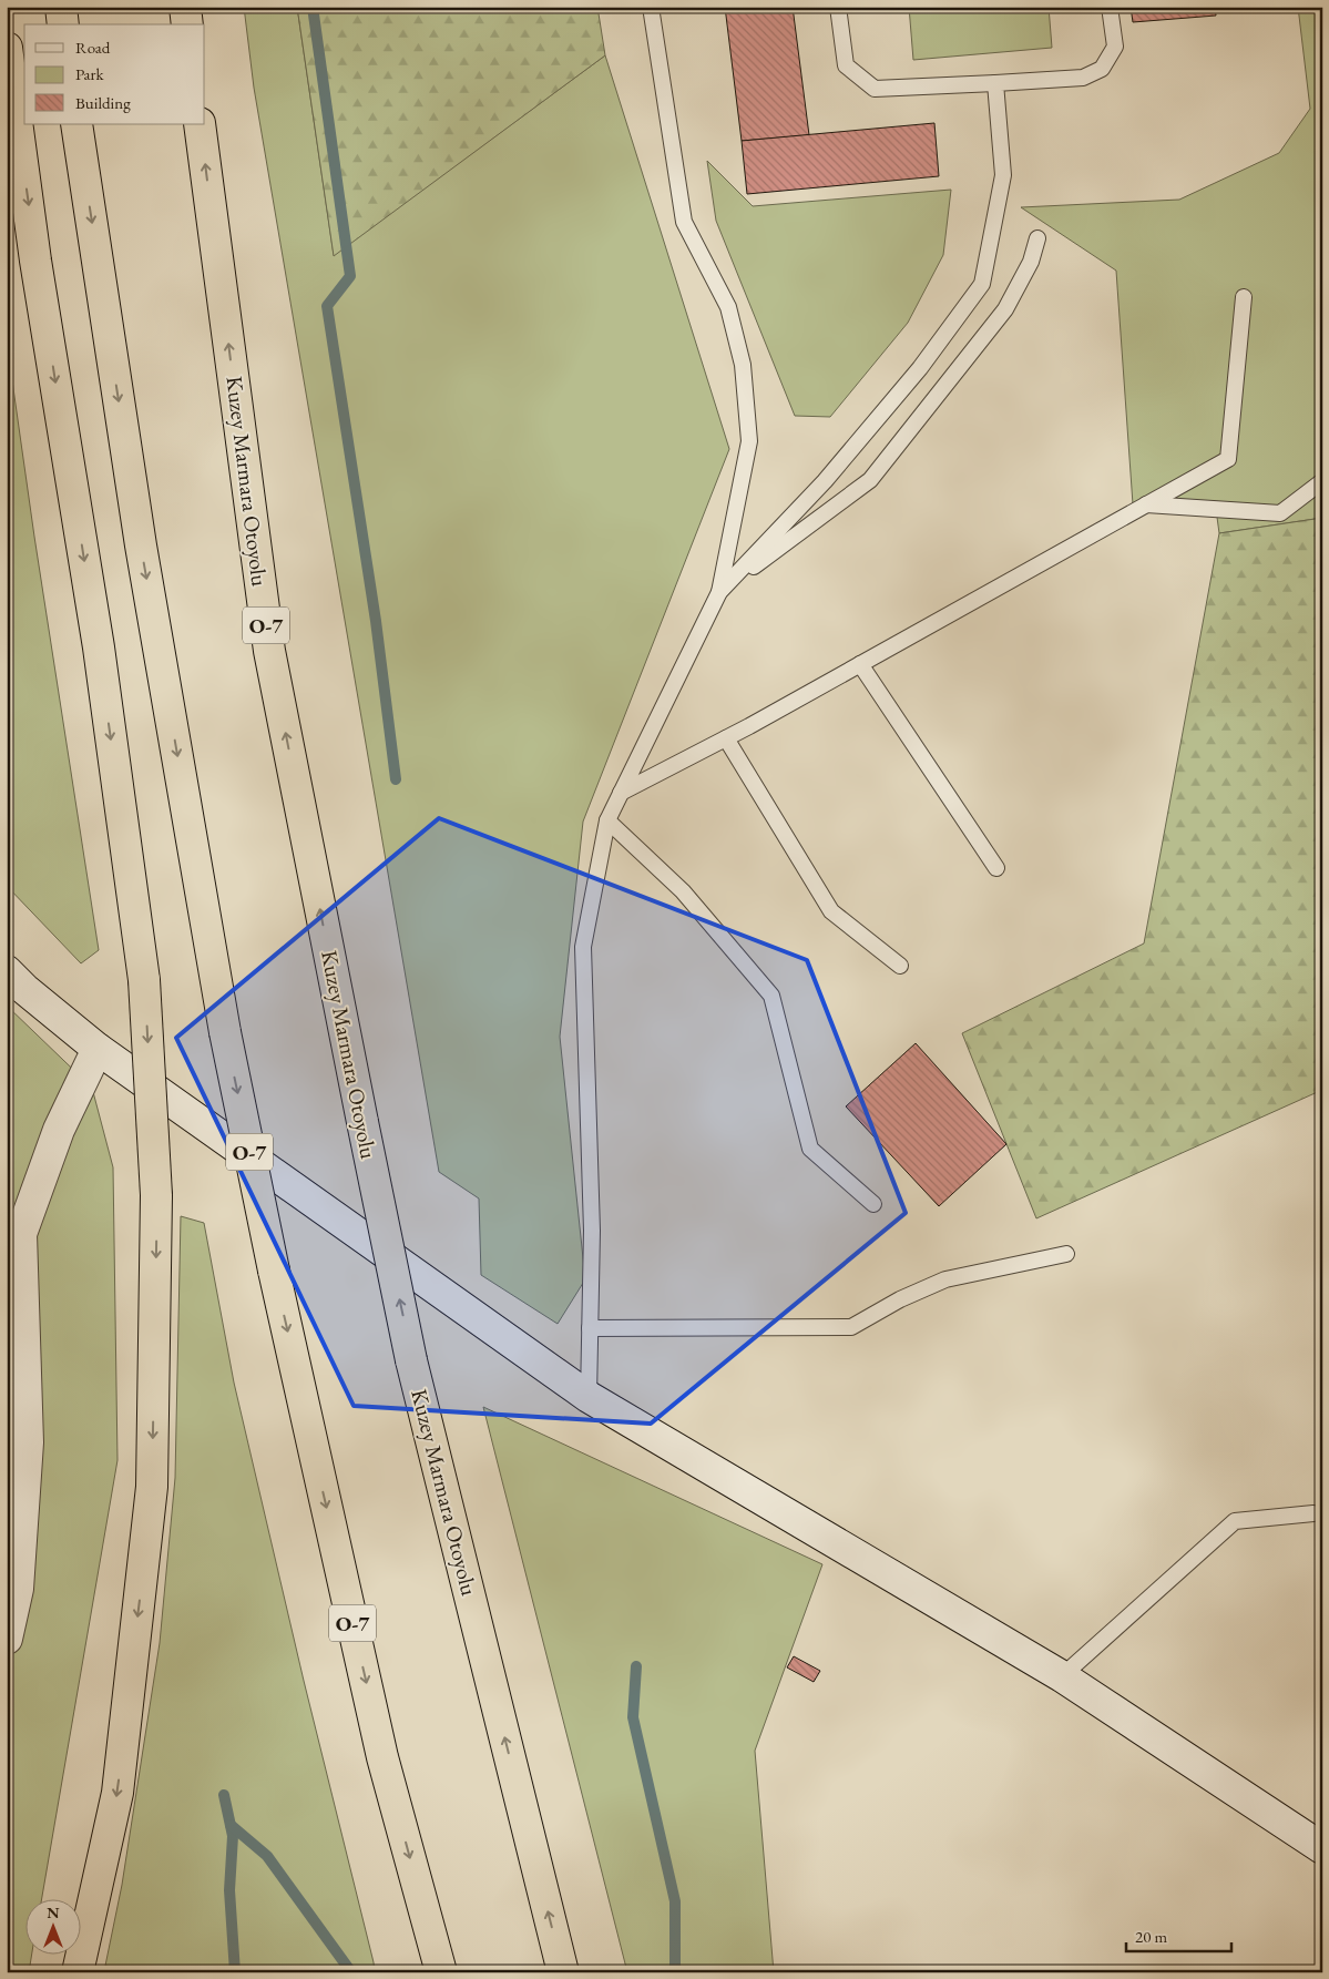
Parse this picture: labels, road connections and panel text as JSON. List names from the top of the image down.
{
  "streets": {
    "highway": ["Kuzey Marmara Otoyolu", "O-7"]
  },
  "legend": ["Road", "Park", "Building"],
  "scale_bar": "20 m",
  "north": "top"
}
